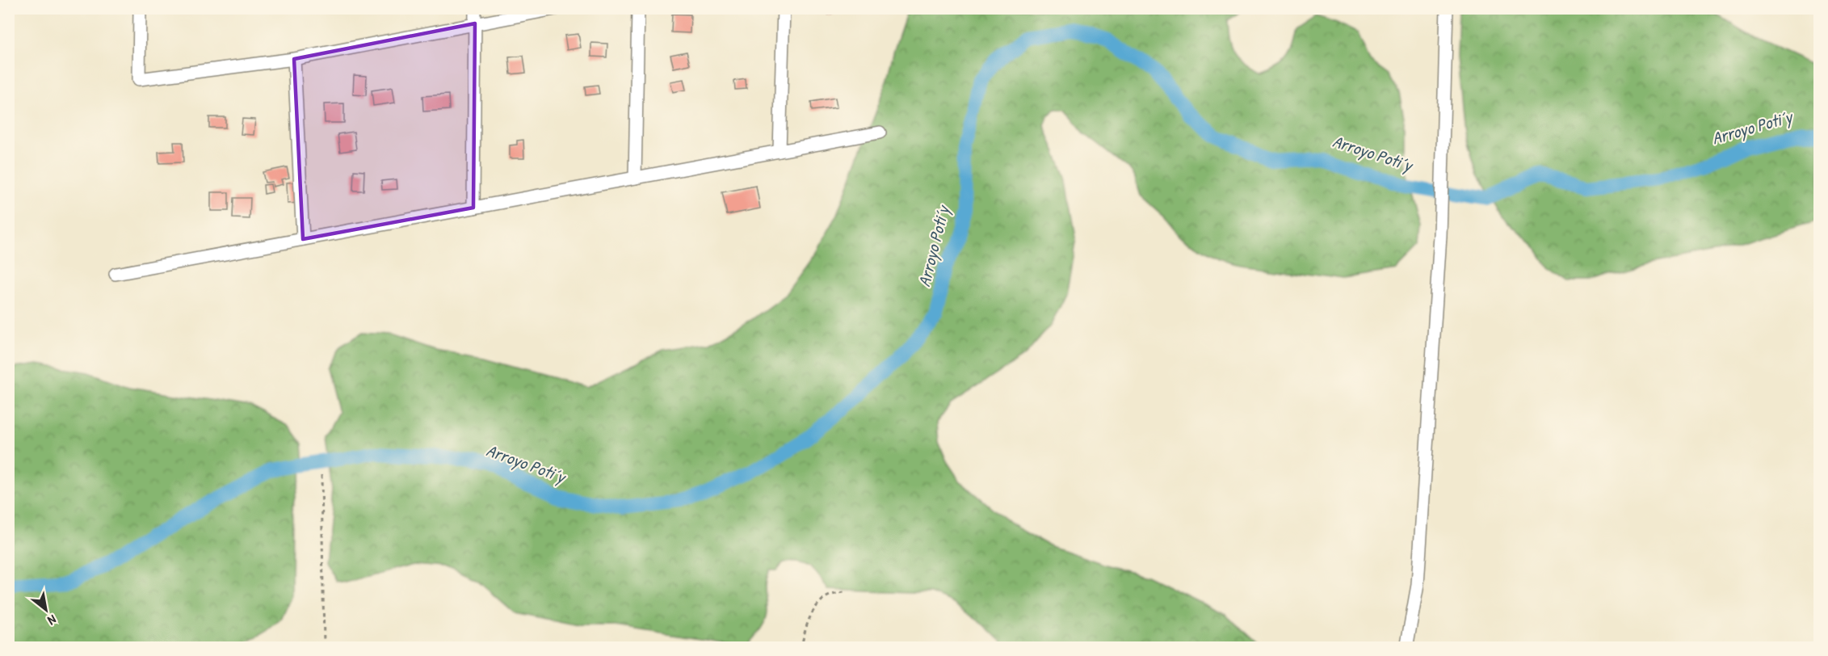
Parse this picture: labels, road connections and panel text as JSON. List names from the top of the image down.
{
  "water": ["Arroyo Poti´y"],
  "north": "bottom right"
}
